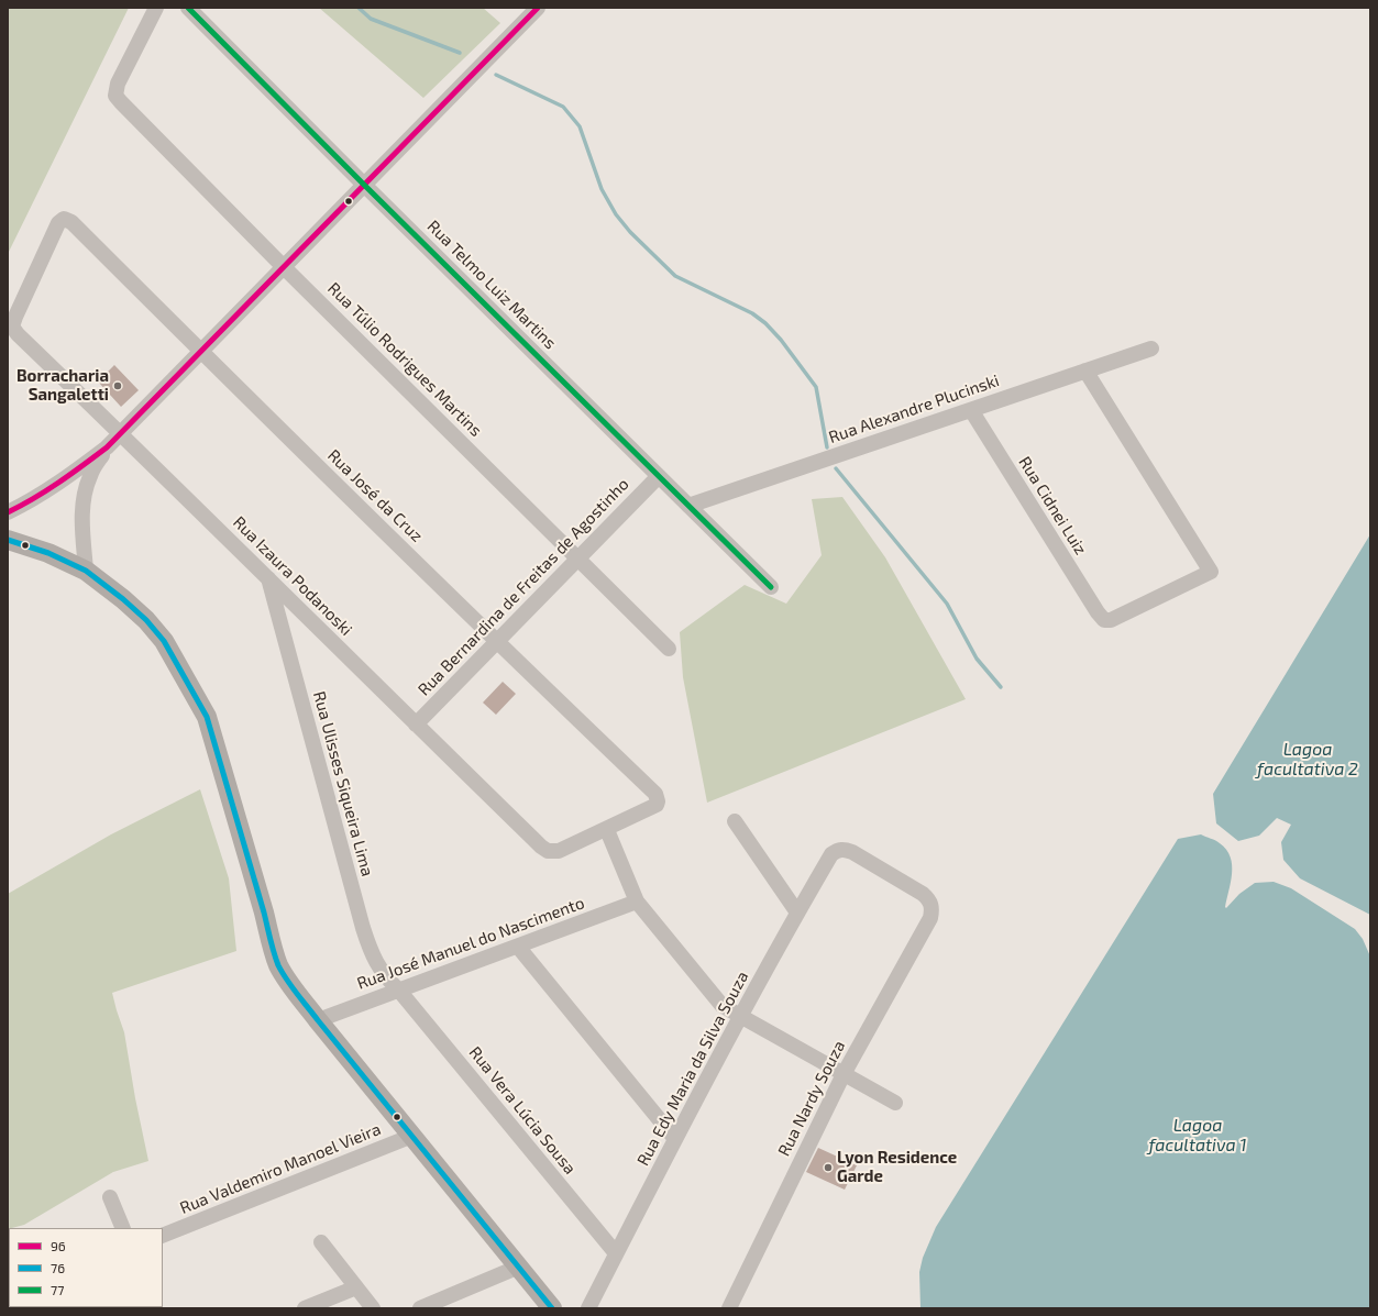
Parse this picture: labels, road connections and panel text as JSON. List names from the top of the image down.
{
  "streets": {
    "street": [
      "Rua Telmo Luiz Martins",
      "Rua Túlio Rodrigues Martins",
      "Rua Alexandre Plucinski",
      "Rua José da Cruz",
      "Rua Cidnei Luiz",
      "Rua Izaura Podanoski",
      "Rua Bernardina de Freitas de Agostinho",
      "Rua Ulisses Siqueira Lima",
      "Rua José Manuel do Nascimento",
      "Rua Edy Maria da Silva Souza",
      "Rua Nardy Souza",
      "Rua Vera Lúcia Sousa",
      "Rua Valdemiro Manoel Vieira"
    ]
  },
  "crossings": [
    ["Rua Telmo Luiz Martins", "Rua Alexandre Plucinski"],
    ["Rua Telmo Luiz Martins", "Rua Bernardina de Freitas de Agostinho"],
    ["Rua Túlio Rodrigues Martins", "Rua Bernardina de Freitas de Agostinho"],
    ["Rua Alexandre Plucinski", "Rua Cidnei Luiz"],
    ["Rua José da Cruz", "Rua Izaura Podanoski"],
    ["Rua José da Cruz", "Rua Bernardina de Freitas de Agostinho"],
    ["Rua Izaura Podanoski", "Rua Bernardina de Freitas de Agostinho"],
    ["Rua Izaura Podanoski", "Rua Ulisses Siqueira Lima"],
    ["Rua Ulisses Siqueira Lima", "Rua José Manuel do Nascimento"],
    ["Rua Ulisses Siqueira Lima", "Rua Vera Lúcia Sousa"],
    ["Rua José Manuel do Nascimento", "Rua Vera Lúcia Sousa"],
    ["Rua Edy Maria da Silva Souza", "Rua Nardy Souza"],
    ["Rua Edy Maria da Silva Souza", "Rua Vera Lúcia Sousa"]
  ],
  "water": ["Lagoa facultativa 2", "Lagoa facultativa 1"],
  "places": ["Borracharia Sangaletti", "Lyon Residence Garde"],
  "lines": ["transit line 96", "transit line 77", "transit line 76"],
  "legend": ["96", "76", "77"]
}
